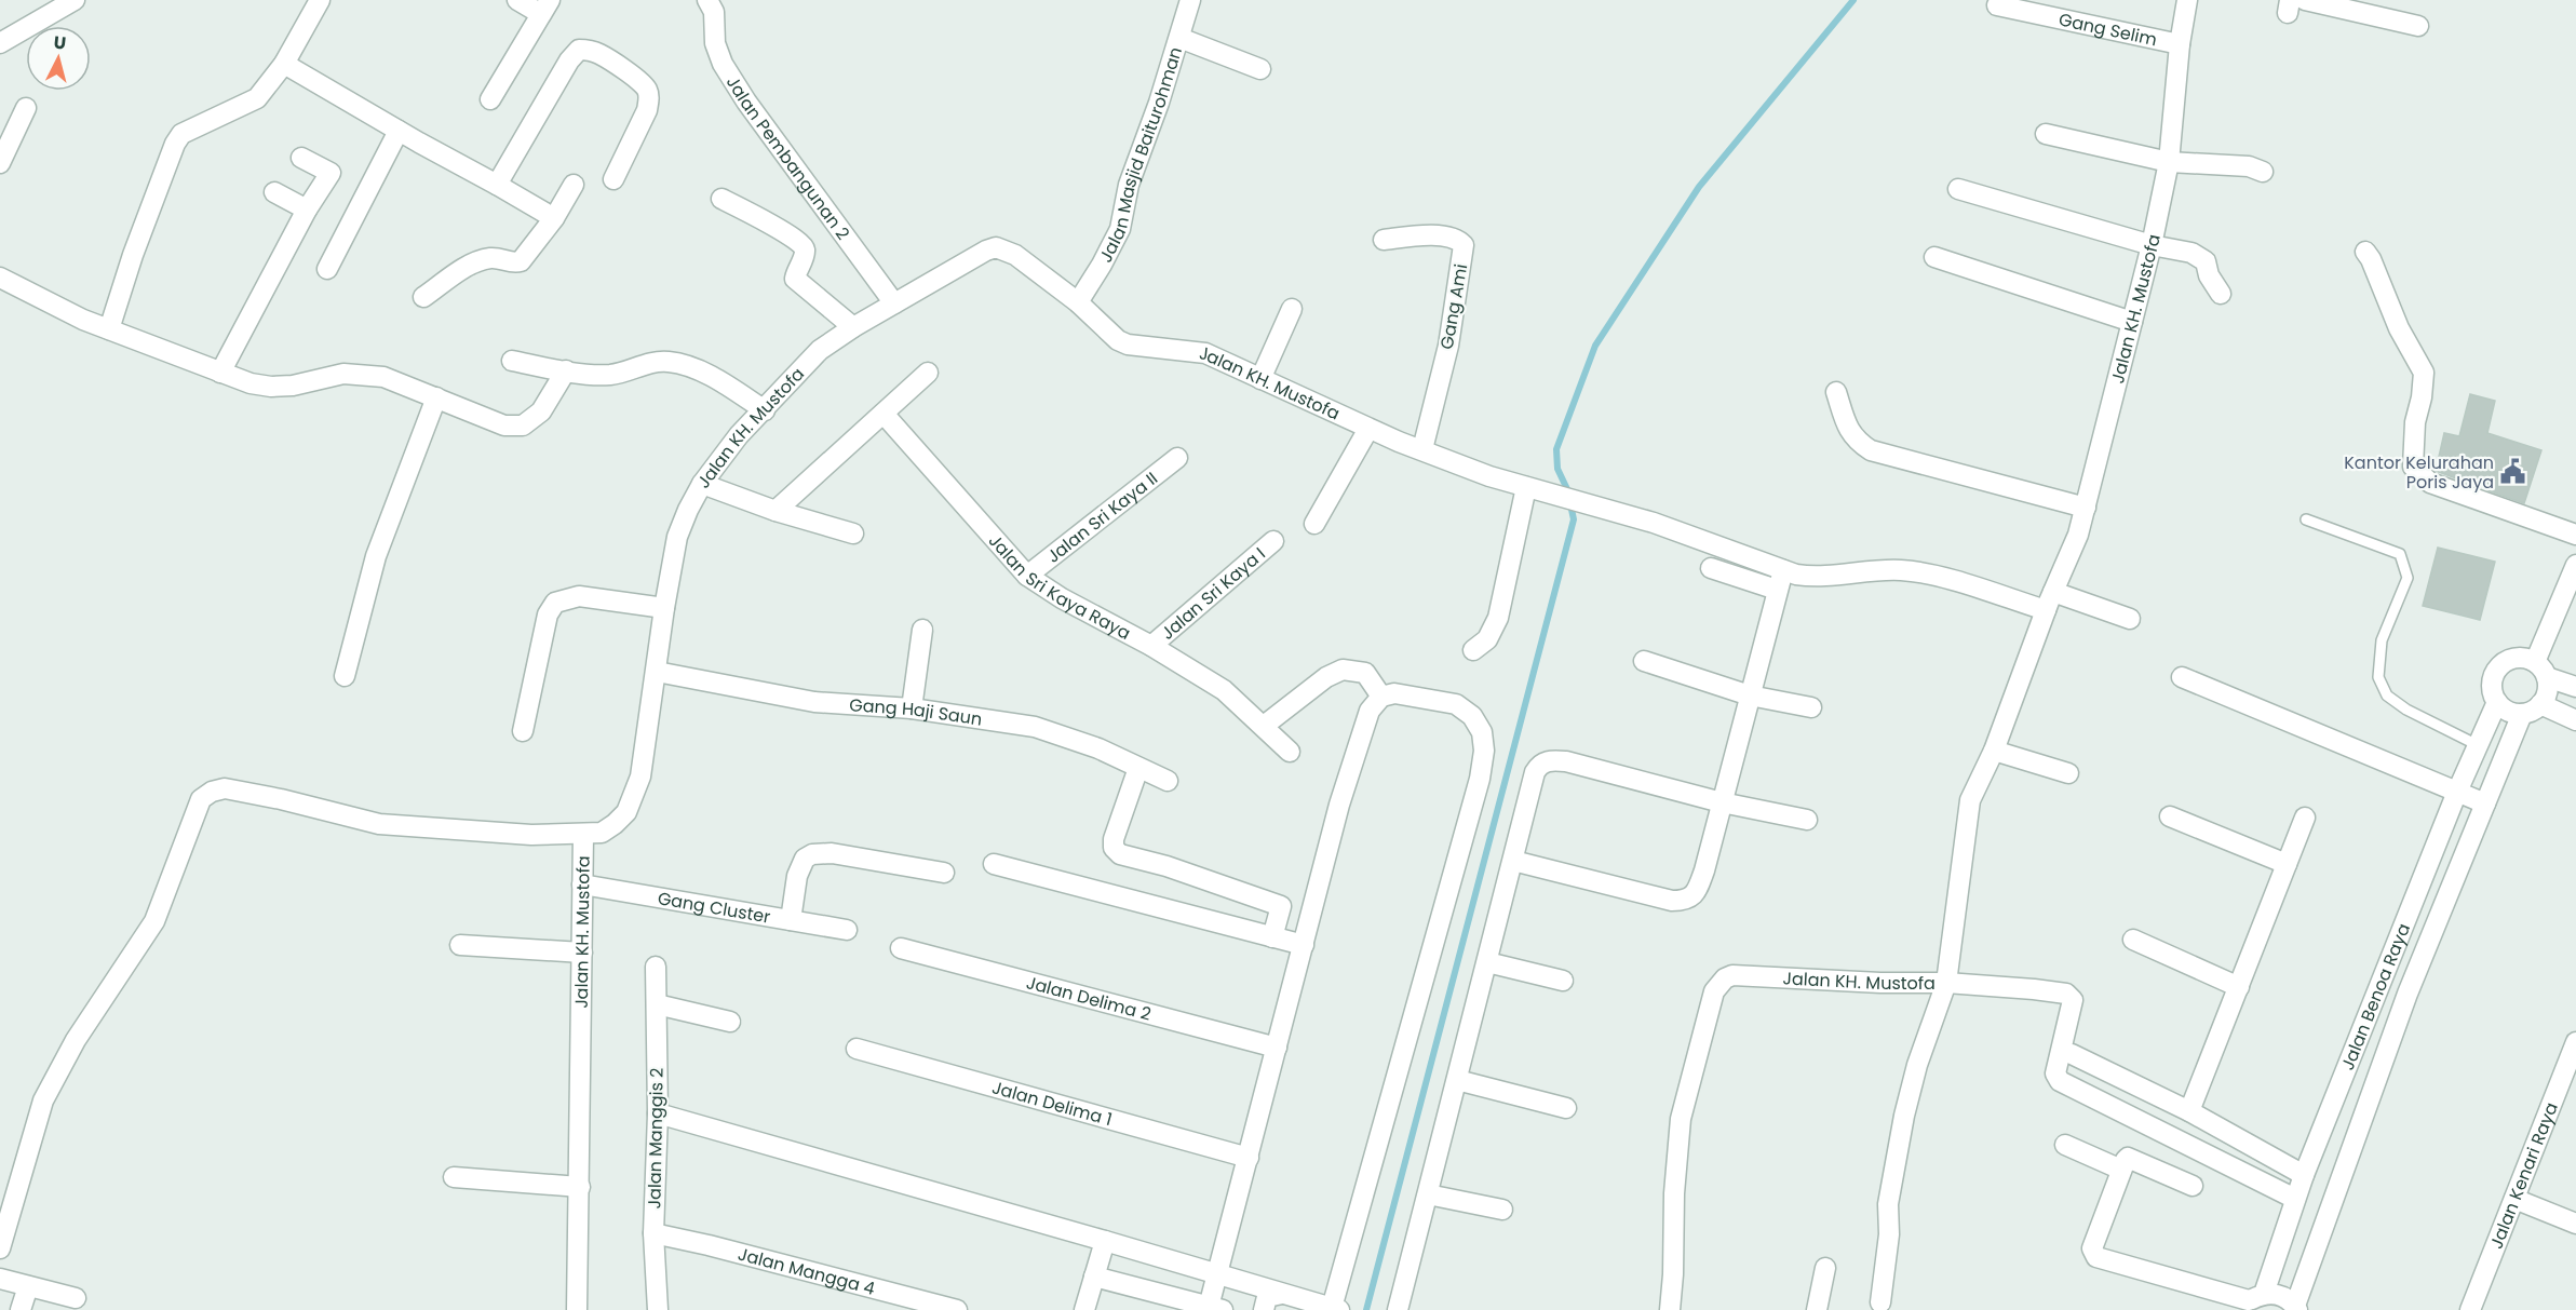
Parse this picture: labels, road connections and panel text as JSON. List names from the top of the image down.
{
  "streets": {
    "street": [
      "Gang Selim",
      "Jalan Masjid Baiturohman",
      "Jalan Pembangunan 2",
      "Gang Ami",
      "Jalan KH. Mustofa",
      "Jalan Sri Kaya II",
      "Jalan Sri Kaya Raya",
      "Jalan Sri Kaya I",
      "Gang Haji Saun",
      "Gang Cluster",
      "Jalan Benoa Raya",
      "Jalan Delima 2",
      "Jalan Delima 1",
      "Jalan Manggis 2",
      "Jalan Kenari Raya",
      "Jalan Mangga 4"
    ]
  },
  "crossings": [
    ["Gang Selim", "Jalan KH. Mustofa"],
    ["Jalan Masjid Baiturohman", "Jalan KH. Mustofa"],
    ["Jalan Pembangunan 2", "Jalan KH. Mustofa"],
    ["Gang Ami", "Jalan KH. Mustofa"],
    ["Jalan KH. Mustofa", "Gang Haji Saun"],
    ["Jalan KH. Mustofa", "Gang Cluster"],
    ["Jalan Sri Kaya II", "Jalan Sri Kaya Raya"],
    ["Jalan Sri Kaya Raya", "Jalan Sri Kaya I"],
    ["Jalan Manggis 2", "Jalan Mangga 4"]
  ],
  "places": {
    "public building": ["Kantor Kelurahan Poris Jaya"]
  },
  "north": "top"
}
